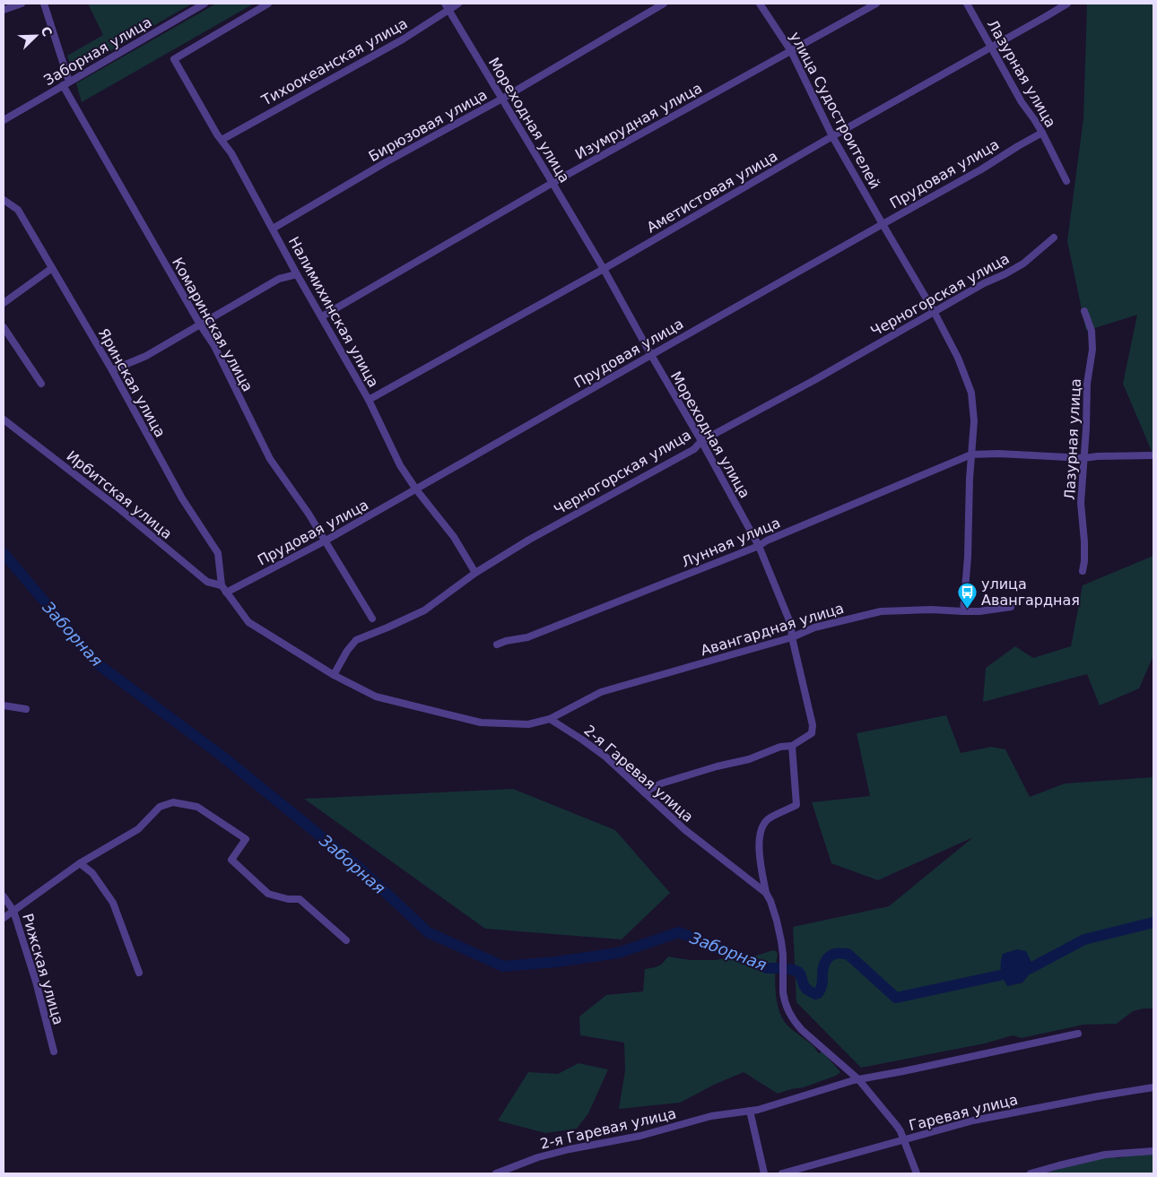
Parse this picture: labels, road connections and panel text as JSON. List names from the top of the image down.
{
  "streets": {
    "street": [
      "Заборная улица",
      "Тихоокеанская улица",
      "Лазурная улица",
      "улица Судостроителей",
      "Мореходная улица",
      "Изумрудная улица",
      "Бирюзовая улица",
      "Прудовая улица",
      "Аметистовая улица",
      "Черногорская улица",
      "Налимихинская улица",
      "Комаринская улица",
      "Яринская улица",
      "Ирбитская улица",
      "Лунная улица",
      "Авангардная улица",
      "2-я Гаревая улица",
      "Рижская улица",
      "Гаревая улица"
    ]
  },
  "crossings": [
    ["Заборная улица", "Комаринская улица"],
    ["Тихоокеанская улица", "Мореходная улица"],
    ["Тихоокеанская улица", "Налимихинская улица"],
    ["Лазурная улица", "Прудовая улица"],
    ["Лазурная улица", "Аметистовая улица"],
    ["улица Судостроителей", "Изумрудная улица"],
    ["улица Судостроителей", "Прудовая улица"],
    ["улица Судостроителей", "Аметистовая улица"],
    ["улица Судостроителей", "Черногорская улица"],
    ["улица Судостроителей", "Лунная улица"],
    ["улица Судостроителей", "Авангардная улица"],
    ["Мореходная улица", "Изумрудная улица"],
    ["Мореходная улица", "Бирюзовая улица"],
    ["Мореходная улица", "Прудовая улица"],
    ["Мореходная улица", "Аметистовая улица"],
    ["Мореходная улица", "Черногорская улица"],
    ["Мореходная улица", "Лунная улица"],
    ["Мореходная улица", "Авангардная улица"],
    ["Изумрудная улица", "Налимихинская улица"],
    ["Бирюзовая улица", "Налимихинская улица"],
    ["Прудовая улица", "Налимихинская улица"],
    ["Прудовая улица", "Комаринская улица"],
    ["Аметистовая улица", "Налимихинская улица"],
    ["Черногорская улица", "Налимихинская улица"],
    ["Яринская улица", "Ирбитская улица"],
    ["Авангардная улица", "2-я Гаревая улица"],
    ["2-я Гаревая улица", "Гаревая улица"]
  ],
  "water": ["Заборная"],
  "places": {
    "bus stop": ["улица Авангардная"]
  },
  "north": "top right"
}
